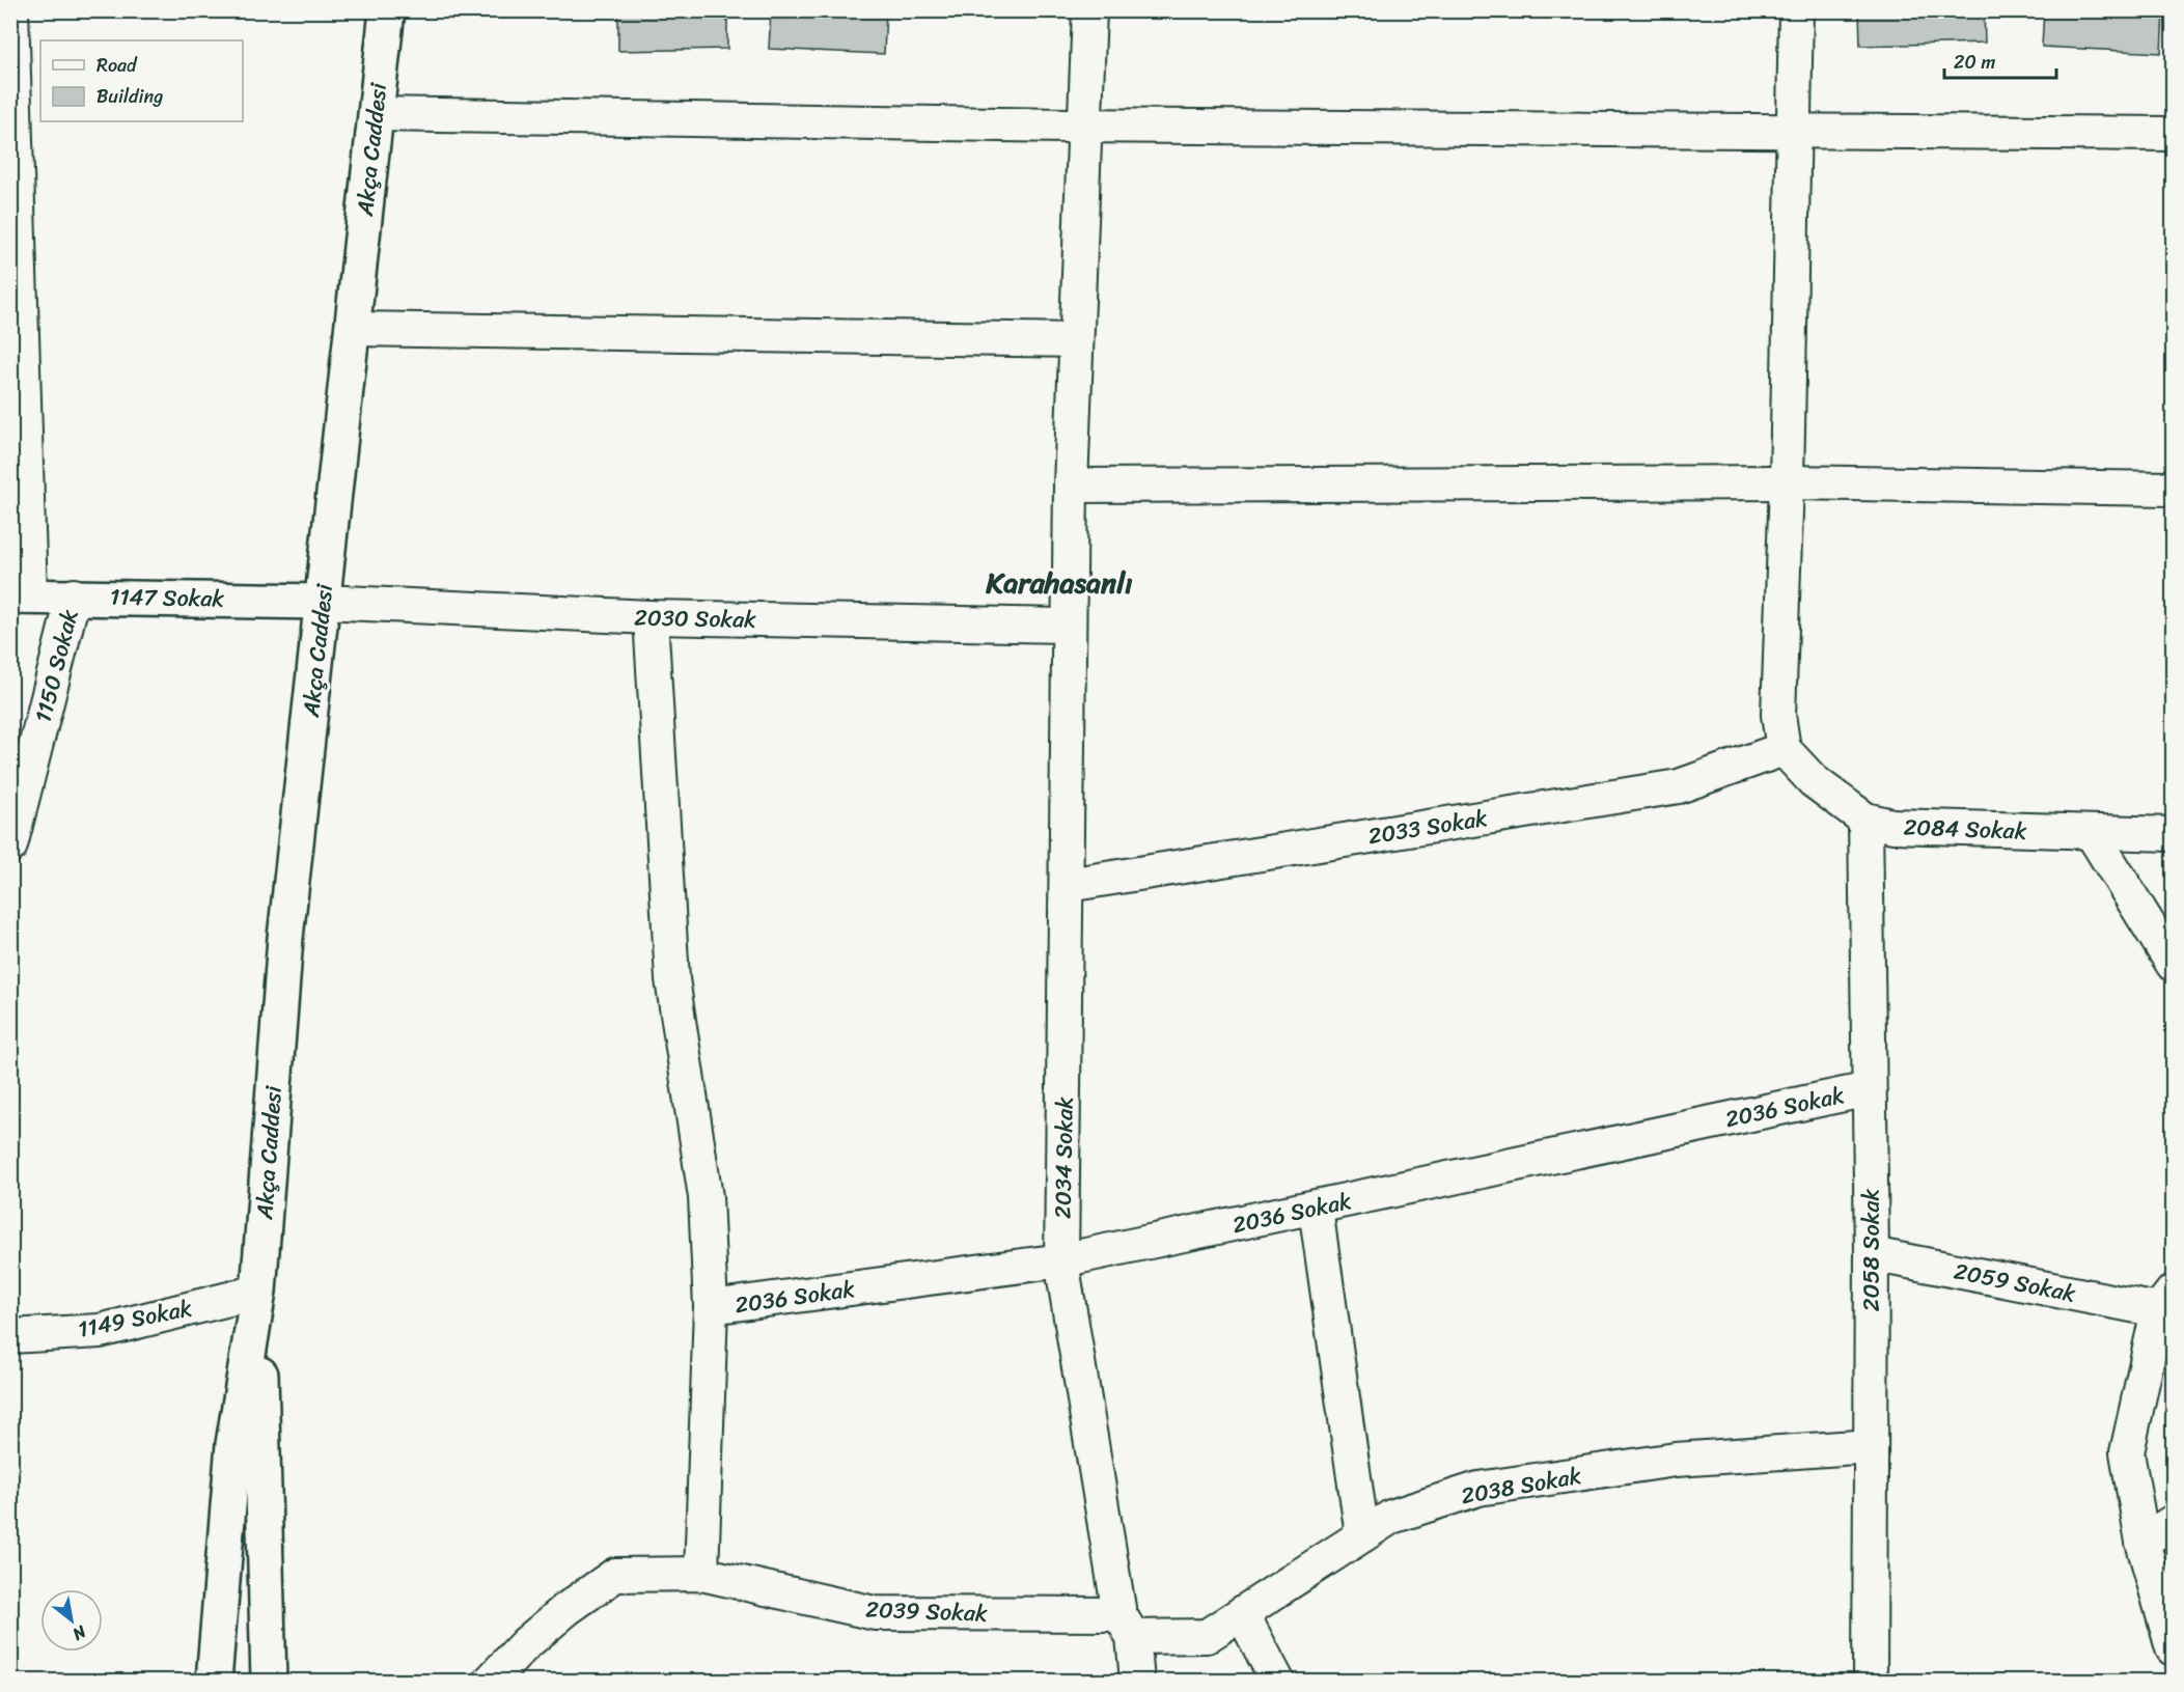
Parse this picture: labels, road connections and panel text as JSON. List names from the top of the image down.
{
  "streets": {
    "street": [
      "Akça Caddesi",
      "1147 Sokak",
      "2030 Sokak",
      "1150 Sokak",
      "2033 Sokak",
      "2084 Sokak",
      "2036 Sokak",
      "2034 Sokak",
      "2058 Sokak",
      "2059 Sokak",
      "1149 Sokak",
      "2038 Sokak",
      "2039 Sokak"
    ]
  },
  "crossings": [
    ["Akça Caddesi", "1147 Sokak"],
    ["Akça Caddesi", "2030 Sokak"],
    ["Akça Caddesi", "1149 Sokak"],
    ["1147 Sokak", "2030 Sokak"],
    ["1147 Sokak", "1150 Sokak"],
    ["2030 Sokak", "2034 Sokak"],
    ["2033 Sokak", "2084 Sokak"],
    ["2033 Sokak", "2034 Sokak"],
    ["2084 Sokak", "2058 Sokak"],
    ["2036 Sokak", "2034 Sokak"],
    ["2036 Sokak", "2058 Sokak"],
    ["2034 Sokak", "2038 Sokak"],
    ["2034 Sokak", "2039 Sokak"],
    ["2058 Sokak", "2059 Sokak"],
    ["2058 Sokak", "2038 Sokak"],
    ["2038 Sokak", "2039 Sokak"]
  ],
  "districts": ["Karahasanlı"],
  "legend": ["Road", "Building"],
  "scale_bar": "20 m",
  "north": "bottom right"
}
